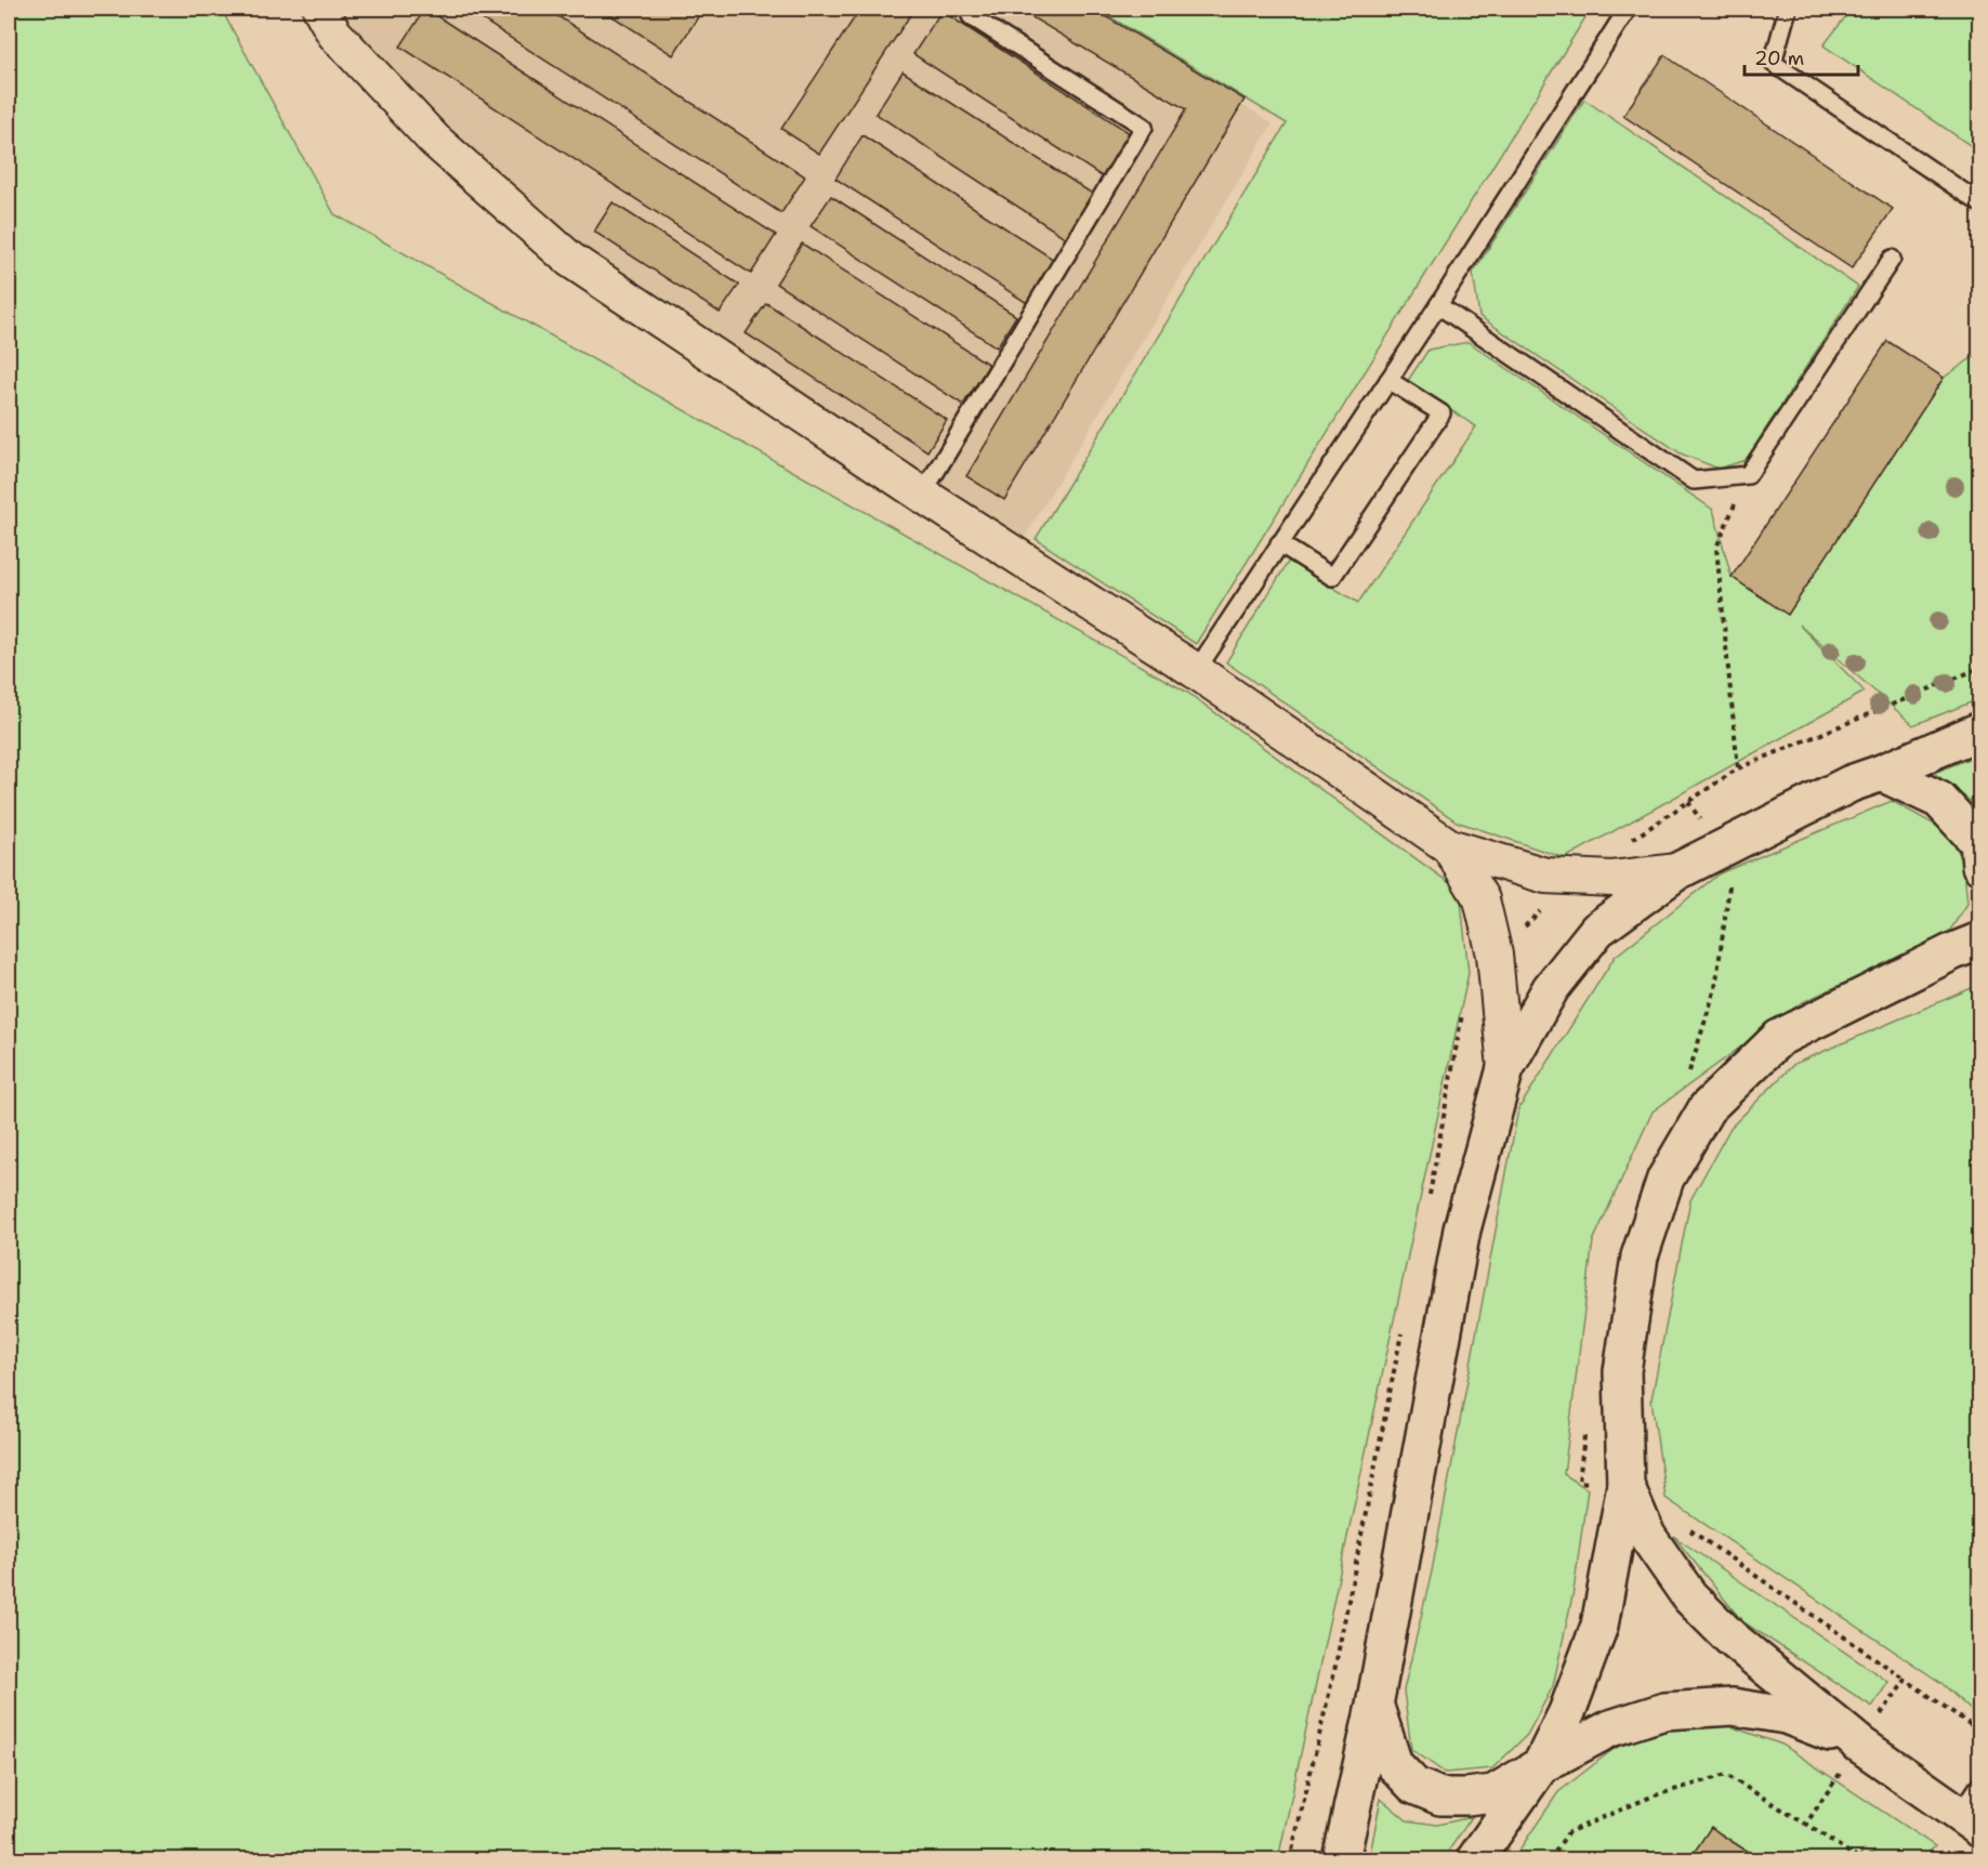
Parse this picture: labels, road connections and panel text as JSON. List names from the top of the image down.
{
  "scale_bar": "20 m"
}
